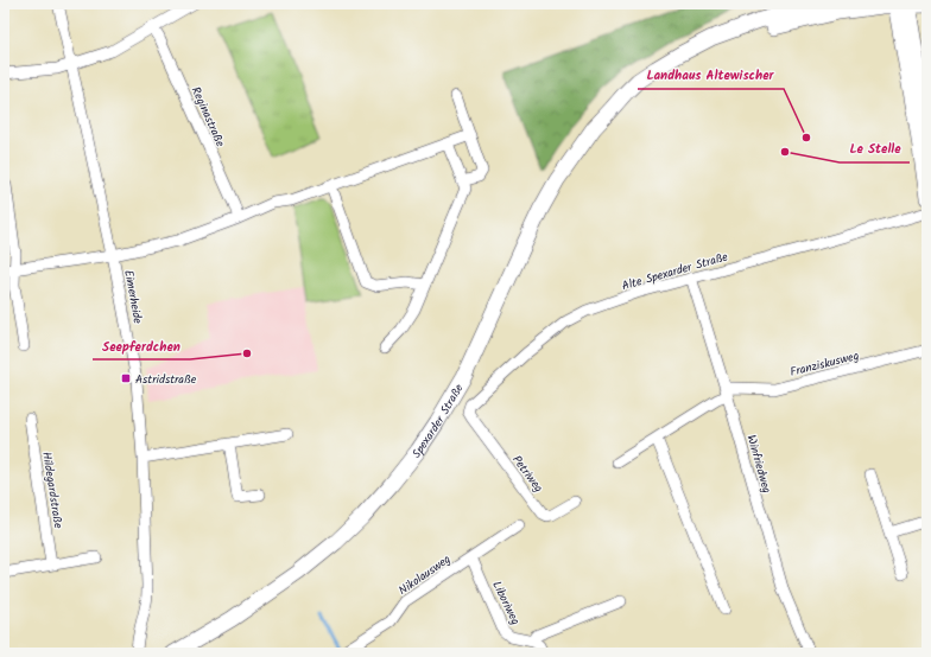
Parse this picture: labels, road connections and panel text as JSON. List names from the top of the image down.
{
  "streets": {
    "main road": ["Spexarder Straße"],
    "street": [
      "Reginastraße",
      "Alte Spexarder Straße",
      "Eimerheide",
      "Franziskusweg",
      "Winfriedweg",
      "Petriweg",
      "Hildegardstraße",
      "Nikolausweg",
      "Liboriweg"
    ]
  },
  "crossings": [
    ["Alte Spexarder Straße", "Winfriedweg"],
    ["Alte Spexarder Straße", "Petriweg"],
    ["Franziskusweg", "Winfriedweg"],
    ["Nikolausweg", "Liboriweg"]
  ],
  "places": {
    "other": ["Landhaus Altewischer", "Le Stelle", "Seepferdchen"],
    "transit": ["Astridstraße"]
  }
}
